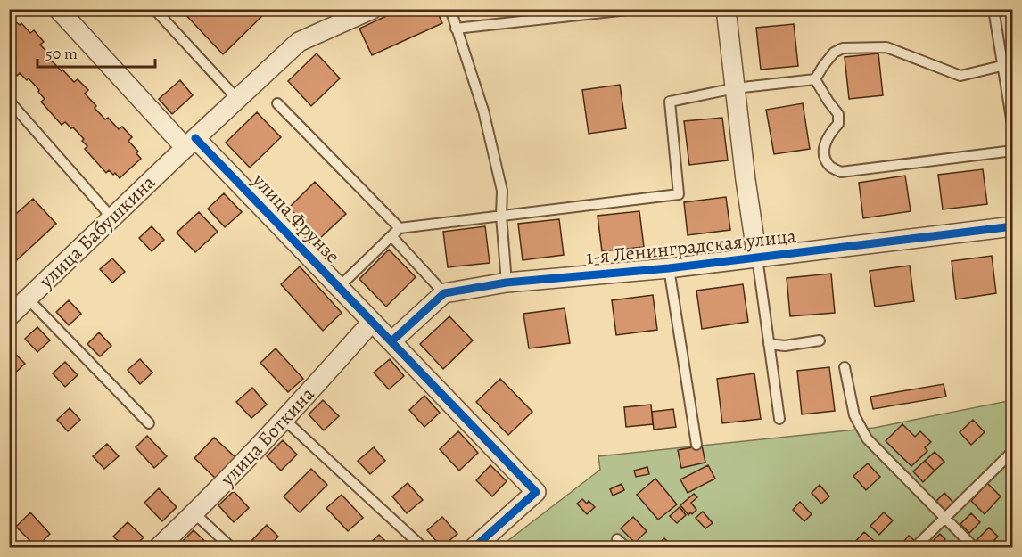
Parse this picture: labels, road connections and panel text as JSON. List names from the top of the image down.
{
  "streets": {
    "street": [
      "улица Фрунзе",
      "улица Бабушкина",
      "1-я Ленинградская улица",
      "улица Боткина"
    ]
  },
  "crossings": [
    ["улица Фрунзе", "улица Бабушкина"],
    ["улица Фрунзе", "улица Боткина"]
  ],
  "scale_bar": "50 m"
}
